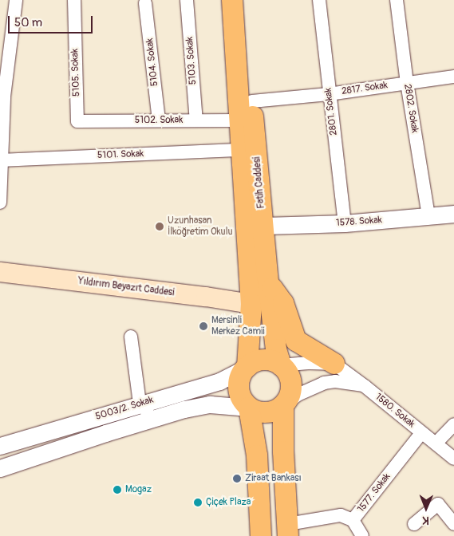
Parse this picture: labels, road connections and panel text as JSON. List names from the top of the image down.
{
  "streets": {
    "main road": ["Fatih Caddesi", "Yıldırım Beyazıt Caddesi"],
    "street": [
      "5103. Sokak",
      "5104. Sokak",
      "5105. Sokak",
      "2817. Sokak",
      "2802. Sokak",
      "2801. Sokak",
      "5102. Sokak",
      "5101. Sokak",
      "1578. Sokak",
      "5003/2. Sokak",
      "1580. Sokak",
      "1577. Sokak"
    ]
  },
  "crossings": [
    ["5103. Sokak", "5102. Sokak"],
    ["5104. Sokak", "5102. Sokak"],
    ["5105. Sokak", "5102. Sokak"],
    ["2817. Sokak", "2802. Sokak"],
    ["2817. Sokak", "2801. Sokak"],
    ["2817. Sokak", "Fatih Caddesi"],
    ["2802. Sokak", "1578. Sokak"],
    ["2801. Sokak", "1578. Sokak"],
    ["5102. Sokak", "Fatih Caddesi"],
    ["5101. Sokak", "Fatih Caddesi"],
    ["Fatih Caddesi", "1578. Sokak"],
    ["Fatih Caddesi", "Yıldırım Beyazıt Caddesi"],
    ["Fatih Caddesi", "5003/2. Sokak"],
    ["1580. Sokak", "1577. Sokak"]
  ],
  "places": [
    "Uzunhasan İlköğretim Okulu",
    "Mersinli Merkez Camii",
    "Ziraat Bankası",
    "Mogaz",
    "Çiçek Plaza"
  ],
  "scale_bar": "50 m",
  "north": "bottom"
}
